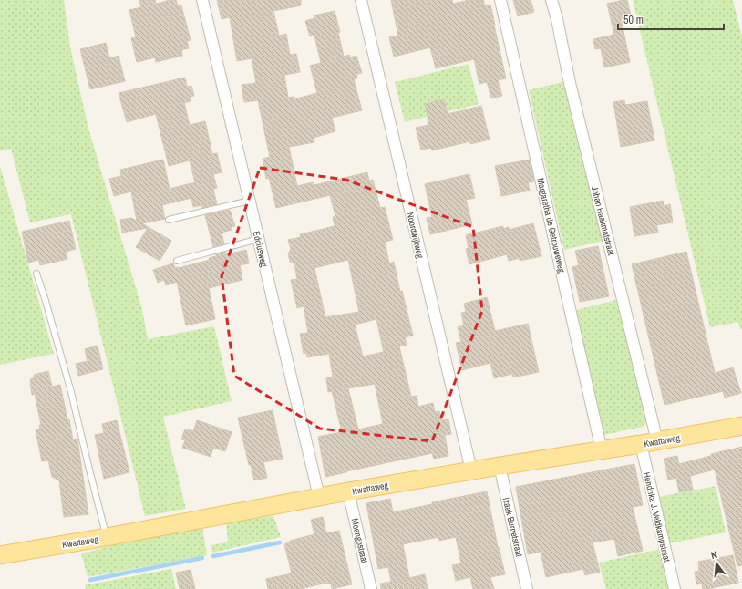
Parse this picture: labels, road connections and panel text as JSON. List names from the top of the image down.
{
  "streets": {
    "main road": ["Kwattaweg"],
    "street": [
      "Johan Haakmatstraat",
      "Margaretha de Getrouweweg",
      "Noordwijkweg",
      "Edciusweg",
      "Hendrika J. Veldkampstraat",
      "Izaak Burnetstraat",
      "Moengostraat"
    ]
  },
  "crossings": [
    ["Johan Haakmatstraat", "Kwattaweg"],
    ["Johan Haakmatstraat", "Hendrika J. Veldkampstraat"],
    ["Margaretha de Getrouweweg", "Kwattaweg"],
    ["Noordwijkweg", "Kwattaweg"],
    ["Edciusweg", "Kwattaweg"],
    ["Kwattaweg", "Hendrika J. Veldkampstraat"],
    ["Kwattaweg", "Izaak Burnetstraat"],
    ["Kwattaweg", "Moengostraat"]
  ],
  "scale_bar": "50 m",
  "north": "top"
}
